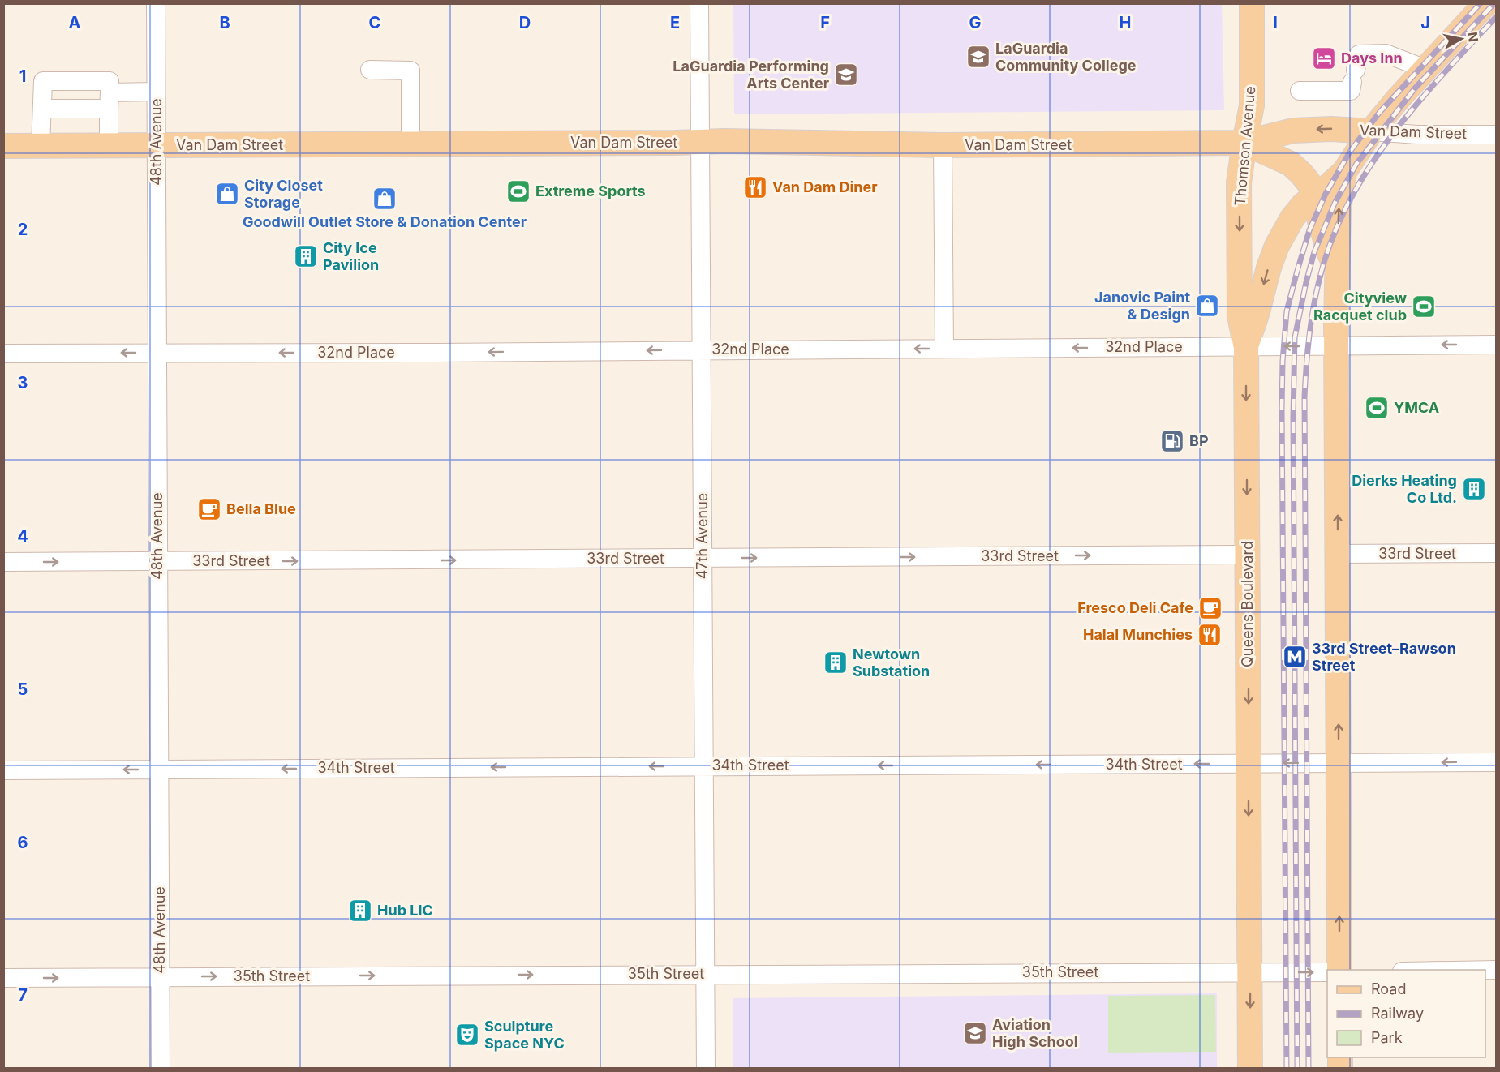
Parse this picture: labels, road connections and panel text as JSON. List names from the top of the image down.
{
  "streets": {
    "main road": ["Van Dam Street", "Thomson Avenue", "Queens Boulevard"],
    "street": [
      "48th Avenue",
      "32nd Place",
      "47th Avenue",
      "33rd Street",
      "34th Street",
      "35th Street"
    ]
  },
  "crossings": [
    ["Van Dam Street", "48th Avenue"],
    ["Van Dam Street", "Thomson Avenue"],
    ["Van Dam Street", "47th Avenue"],
    ["Van Dam Street", "Queens Boulevard"],
    ["48th Avenue", "32nd Place"],
    ["48th Avenue", "33rd Street"],
    ["48th Avenue", "34th Street"],
    ["48th Avenue", "35th Street"],
    ["Thomson Avenue", "32nd Place"],
    ["Thomson Avenue", "Queens Boulevard"],
    ["32nd Place", "47th Avenue"],
    ["32nd Place", "Queens Boulevard"],
    ["47th Avenue", "33rd Street"],
    ["47th Avenue", "34th Street"],
    ["47th Avenue", "35th Street"],
    ["33rd Street", "Queens Boulevard"],
    ["Queens Boulevard", "34th Street"],
    ["Queens Boulevard", "35th Street"]
  ],
  "one_way": [
    "32nd Place",
    "33rd Street",
    "34th Street",
    "35th Street"
  ],
  "places": {
    "school or university": ["LaGuardia Community College", "LaGuardia Performing Arts Center", "Aviation High School"],
    "hotel": ["Days Inn"],
    "restaurant": ["Van Dam Diner", "Halal Munchies"],
    "sports": ["Extreme Sports", "Cityview Racquet club", "YMCA"],
    "shop": ["City Closet Storage", "Goodwill Outlet Store & Donation Center", "Janovic Paint & Design"],
    "building": [
      "City Ice Pavilion",
      "Dierks Heating Co Ltd.",
      "Newtown Substation",
      "Hub LIC"
    ],
    "fuel station": ["BP"],
    "cafe": ["Bella Blue", "Fresco Deli Cafe"],
    "metro station": ["33rd Street–Rawson Street"],
    "theatre": ["Sculpture Space NYC"]
  },
  "legend": ["Road", "Railway", "Park"],
  "north": "right",
  "grid": {
    "columns": [
      "A",
      "B",
      "C",
      "D",
      "E",
      "F",
      "G",
      "H",
      "I",
      "J"
    ],
    "rows": [
      "1",
      "2",
      "3",
      "4",
      "5",
      "6",
      "7"
    ]
  }
}
